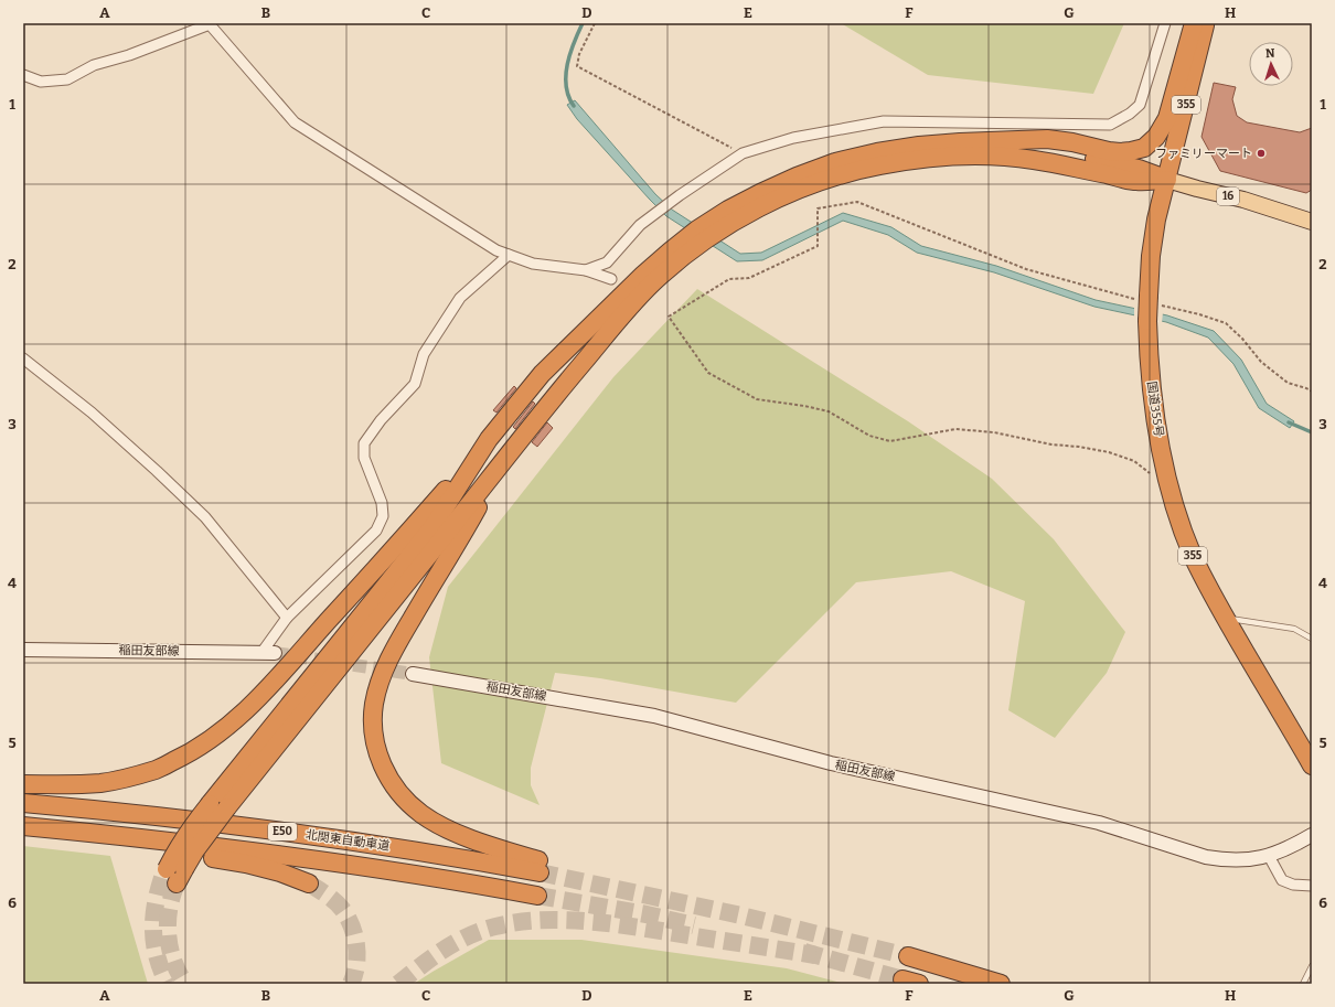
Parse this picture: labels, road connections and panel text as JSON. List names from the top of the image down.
{
  "streets": {
    "highway": [
      "355",
      "国道355号",
      "E50",
      "北関東自動車道"
    ],
    "main road": ["16", "稲田友部線"]
  },
  "crossings": [
    ["16", "国道355号"]
  ],
  "places": ["ファミリーマート"],
  "north": "top",
  "grid": {
    "columns": [
      "A",
      "B",
      "C",
      "D",
      "E",
      "F",
      "G",
      "H"
    ],
    "rows": [
      "1",
      "2",
      "3",
      "4",
      "5",
      "6"
    ]
  }
}
